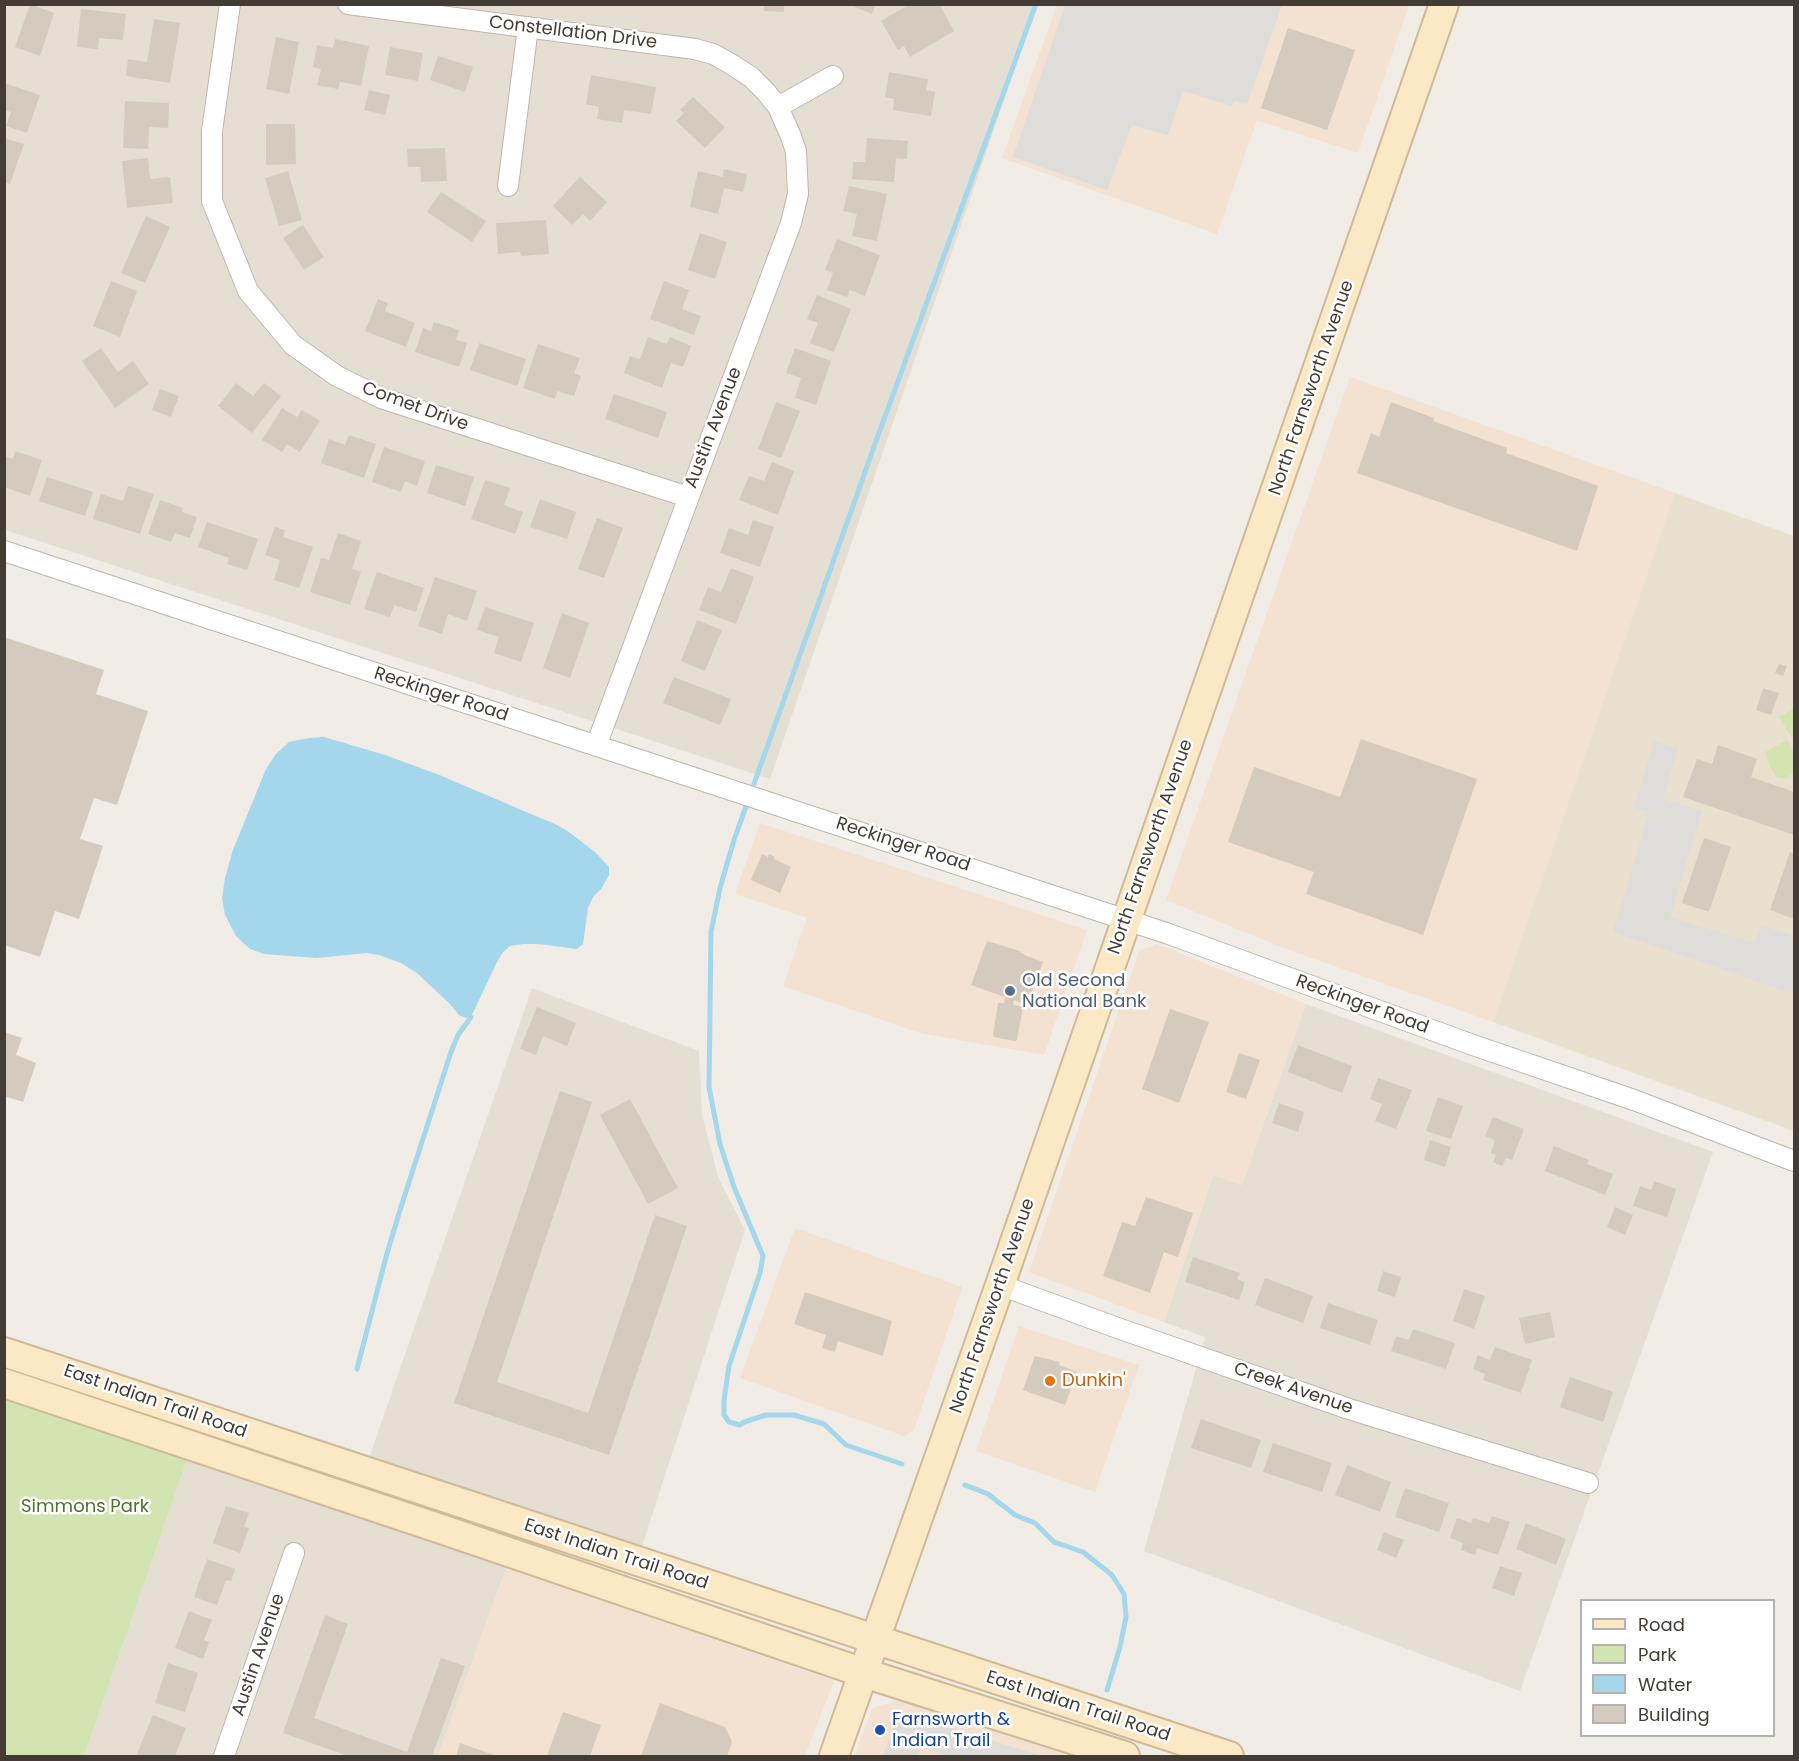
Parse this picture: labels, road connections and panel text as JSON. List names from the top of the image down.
{
  "streets": {
    "main road": ["North Farnsworth Avenue", "East Indian Trail Road"],
    "street": [
      "Constellation Drive",
      "Comet Drive",
      "Austin Avenue",
      "Reckinger Road",
      "Creek Avenue"
    ]
  },
  "crossings": [
    ["Constellation Drive", "Austin Avenue"],
    ["North Farnsworth Avenue", "Reckinger Road"],
    ["North Farnsworth Avenue", "Creek Avenue"],
    ["North Farnsworth Avenue", "East Indian Trail Road"],
    ["Comet Drive", "Austin Avenue"],
    ["Austin Avenue", "Reckinger Road"]
  ],
  "parks": ["Simmons Park"],
  "places": ["Old Second National Bank", "Dunkin'", "Farnsworth & Indian Trail"],
  "legend": [
    "Road",
    "Park",
    "Water",
    "Building"
  ]
}
